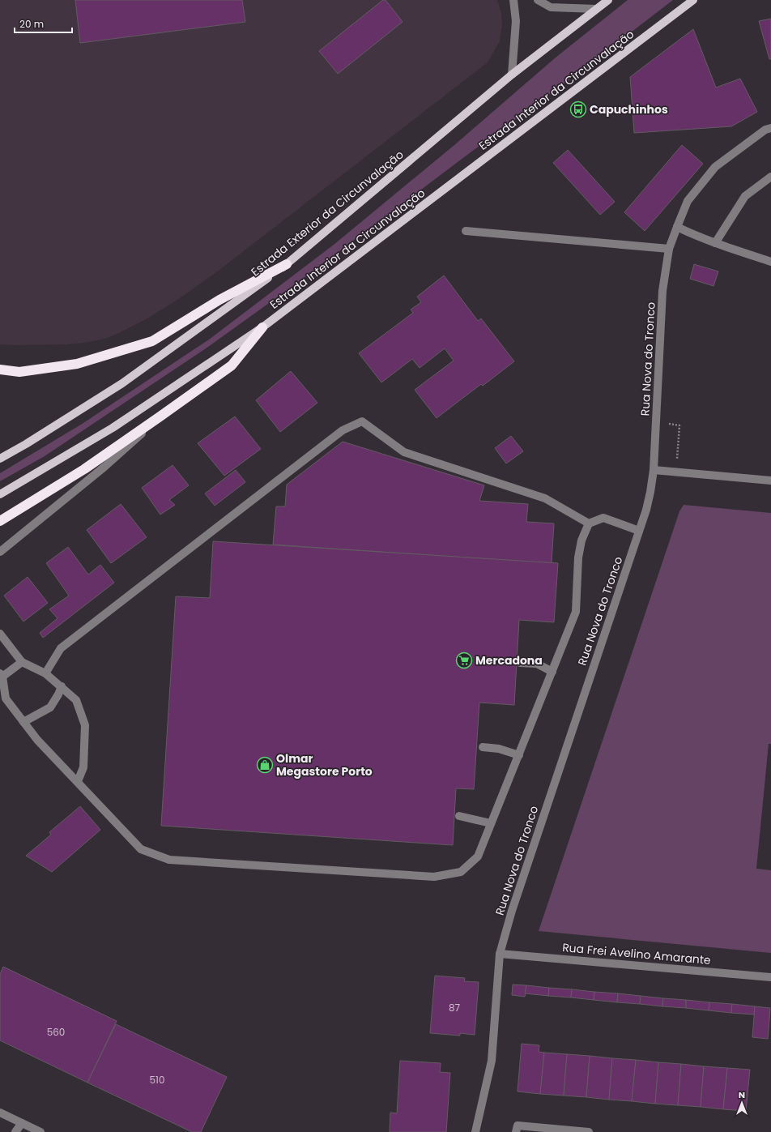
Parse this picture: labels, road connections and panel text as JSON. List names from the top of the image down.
{
  "streets": {
    "main road": ["Estrada Interior da Circunvalação", "Estrada Exterior da Circunvalação"],
    "street": ["Rua Nova do Tronco", "Rua Frei Avelino Amarante"]
  },
  "crossings": [
    ["Rua Nova do Tronco", "Rua Frei Avelino Amarante"]
  ],
  "places": {
    "bus stop": ["Capuchinhos"],
    "supermarket": ["Mercadona"],
    "shop": ["Olmar Megastore Porto"]
  },
  "house_numbers": ["87", "560", "510"],
  "scale_bar": "20 m",
  "north": "top"
}
